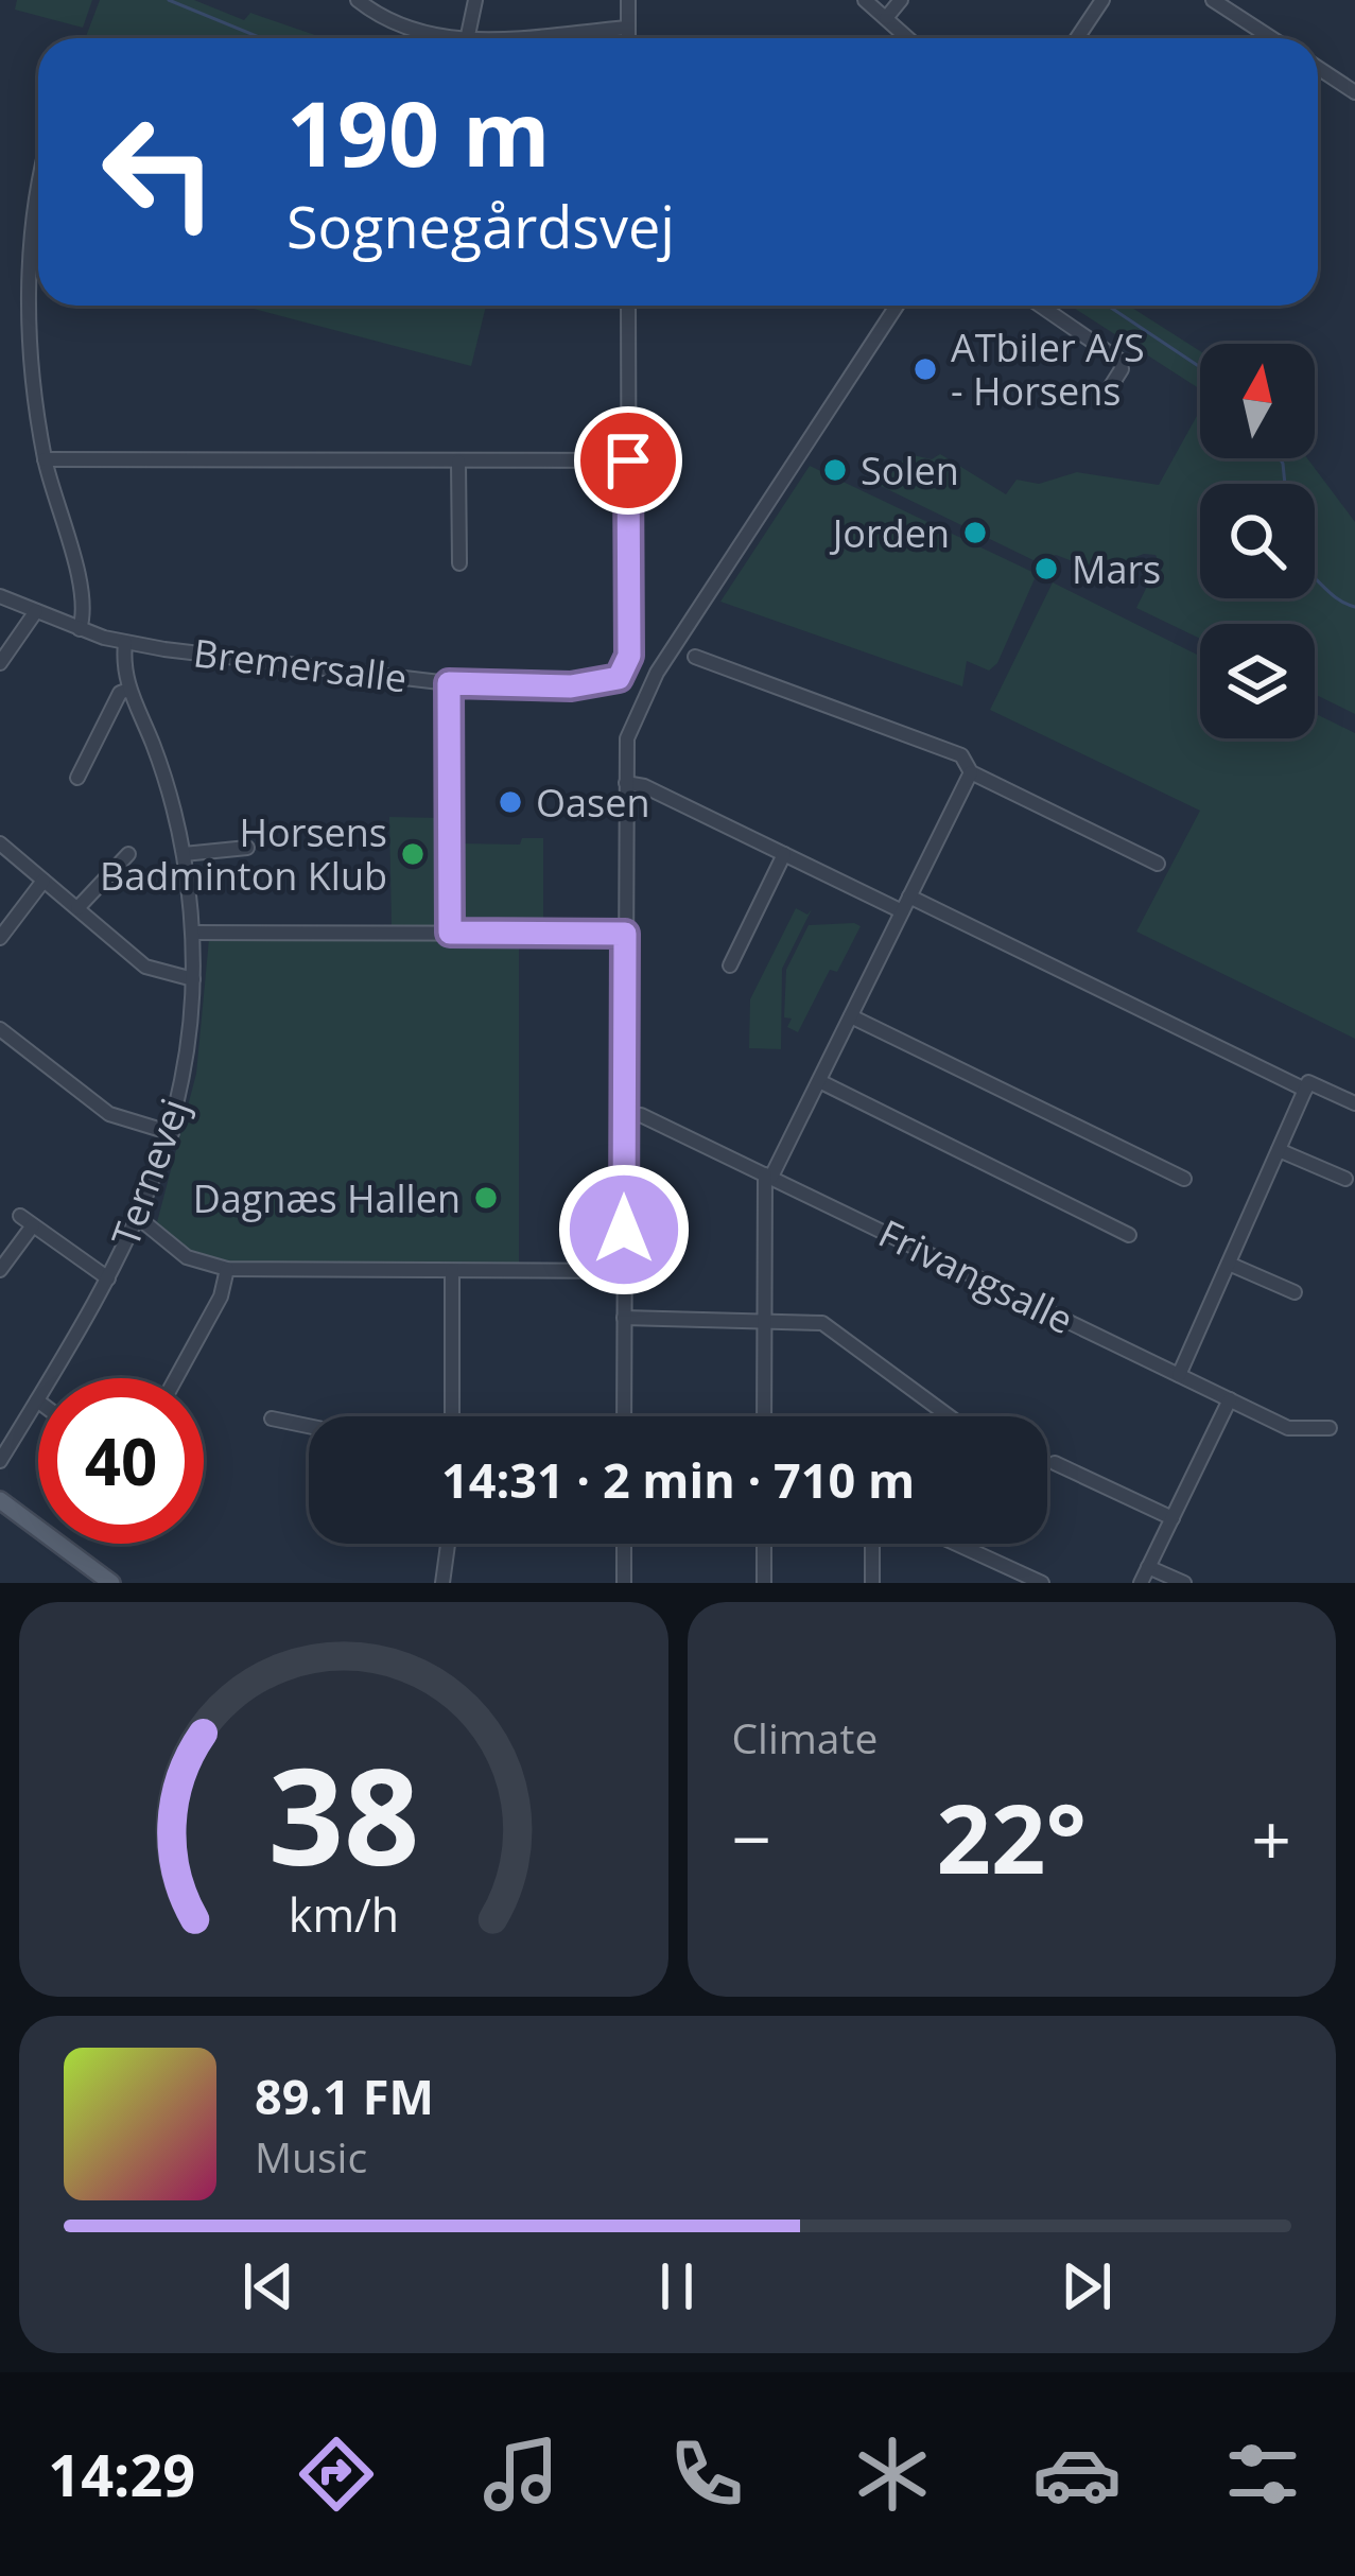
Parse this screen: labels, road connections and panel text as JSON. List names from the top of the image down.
{
  "streets": {
    "street": ["Bremersalle", "Ternevej", "Frivangsalle"]
  },
  "crossings": [
    ["Bremersalle", "Ternevej"]
  ],
  "places": [
    "ATbiler A/S - Horsens",
    "Solen",
    "Jorden",
    "Mars",
    "Oasen",
    "Horsens Badminton Klub",
    "Dagnæs Hallen"
  ],
  "north": "top",
  "page": {
    "turn": ["190 m", "Sognegårdsvej"],
    "limit": "40",
    "trip": "14:31 · 2 min · 710 m",
    "tile": "Climate",
    "heat": ["−", "22°", "+"],
    "song": ["89.1 FM", "Music"],
    "tabs": "14:29",
    "gauge": ["38", "km/h"]
  }
}
